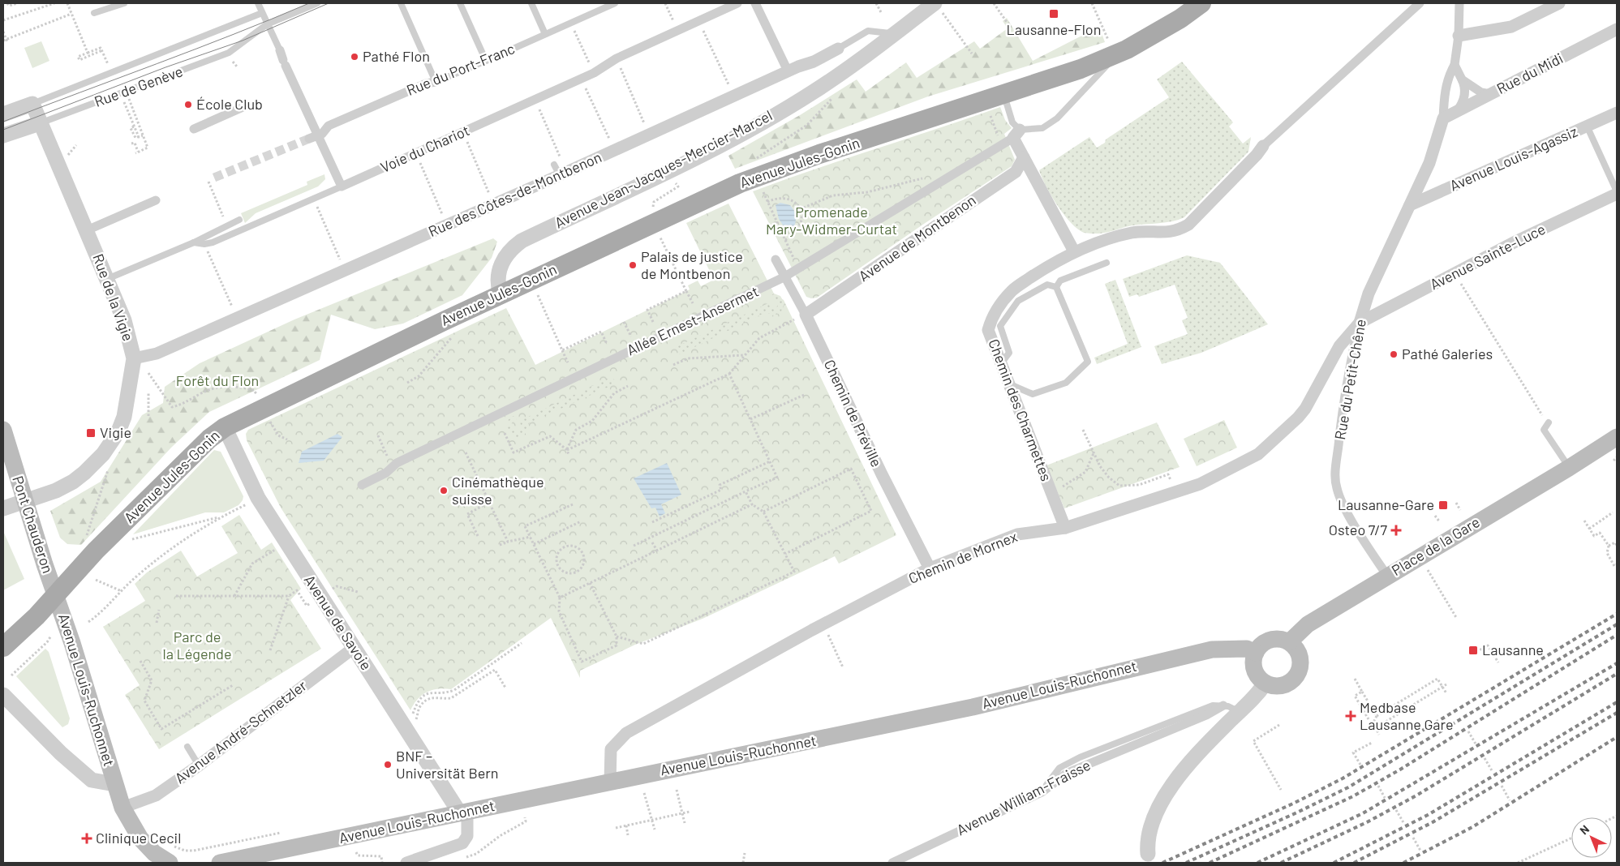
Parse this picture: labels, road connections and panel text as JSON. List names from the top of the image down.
{
  "streets": {
    "main road": [
      "Avenue Jules-Gonin",
      "Pont Chauderon",
      "Place de la Gare",
      "Avenue Louis-Ruchonnet"
    ],
    "street": [
      "Rue du Port-Franc",
      "Rue du Midi",
      "Rue de Genève",
      "Voie du Chariot",
      "Avenue Louis-Agassiz",
      "Avenue Jean-Jacques-Mercier-Marcel",
      "Rue des Côtes-de-Montbenon",
      "Avenue de Montbenon",
      "Avenue Sainte-Luce",
      "Rue de la Vigie",
      "Allée Ernest-Ansermet",
      "Rue du Petit-Chêne",
      "Chemin des Charmettes",
      "Chemin de Préville",
      "Chemin de Mornex",
      "Avenue de Savoie",
      "Avenue André-Schnetzler",
      "Avenue William-Fraisse"
    ]
  },
  "crossings": [
    ["Rue du Midi", "Rue du Petit-Chêne"],
    ["Rue de Genève", "Rue de la Vigie"],
    ["Avenue Louis-Agassiz", "Rue du Petit-Chêne"],
    ["Avenue Jules-Gonin", "Avenue Jean-Jacques-Mercier-Marcel"],
    ["Avenue Jules-Gonin", "Pont Chauderon"],
    ["Avenue Jules-Gonin", "Avenue de Savoie"],
    ["Avenue Jules-Gonin", "Avenue Louis-Ruchonnet"],
    ["Avenue Jean-Jacques-Mercier-Marcel", "Rue des Côtes-de-Montbenon"],
    ["Rue des Côtes-de-Montbenon", "Rue de la Vigie"],
    ["Avenue de Montbenon", "Chemin de Préville"],
    ["Avenue Sainte-Luce", "Rue du Petit-Chêne"],
    ["Avenue Sainte-Luce", "Chemin de Mornex"],
    ["Allée Ernest-Ansermet", "Chemin de Préville"],
    ["Rue du Petit-Chêne", "Place de la Gare"],
    ["Rue du Petit-Chêne", "Chemin de Mornex"],
    ["Chemin des Charmettes", "Chemin de Mornex"],
    ["Chemin de Préville", "Chemin de Mornex"],
    ["Pont Chauderon", "Avenue Louis-Ruchonnet"],
    ["Place de la Gare", "Avenue Louis-Ruchonnet"],
    ["Chemin de Mornex", "Avenue Louis-Ruchonnet"],
    ["Avenue de Savoie", "Avenue Louis-Ruchonnet"],
    ["Avenue de Savoie", "Avenue André-Schnetzler"],
    ["Avenue Louis-Ruchonnet", "Avenue André-Schnetzler"]
  ],
  "parks": ["Promenade Mary-Widmer-Curtat", "Forêt du Flon", "Parc de la Légende"],
  "places": {
    "transit": [
      "Lausanne-Flon",
      "Vigie",
      "Lausanne-Gare",
      "Lausanne"
    ],
    "other": [
      "Pathé Flon",
      "École Club",
      "Palais de justice de Montbenon",
      "Pathé Galeries",
      "Cinémathèque suisse",
      "BNF – Universität Bern"
    ],
    "health": ["Osteo 7/7", "Medbase Lausanne Gare", "Clinique Cecil"]
  },
  "north": "top left"
}
